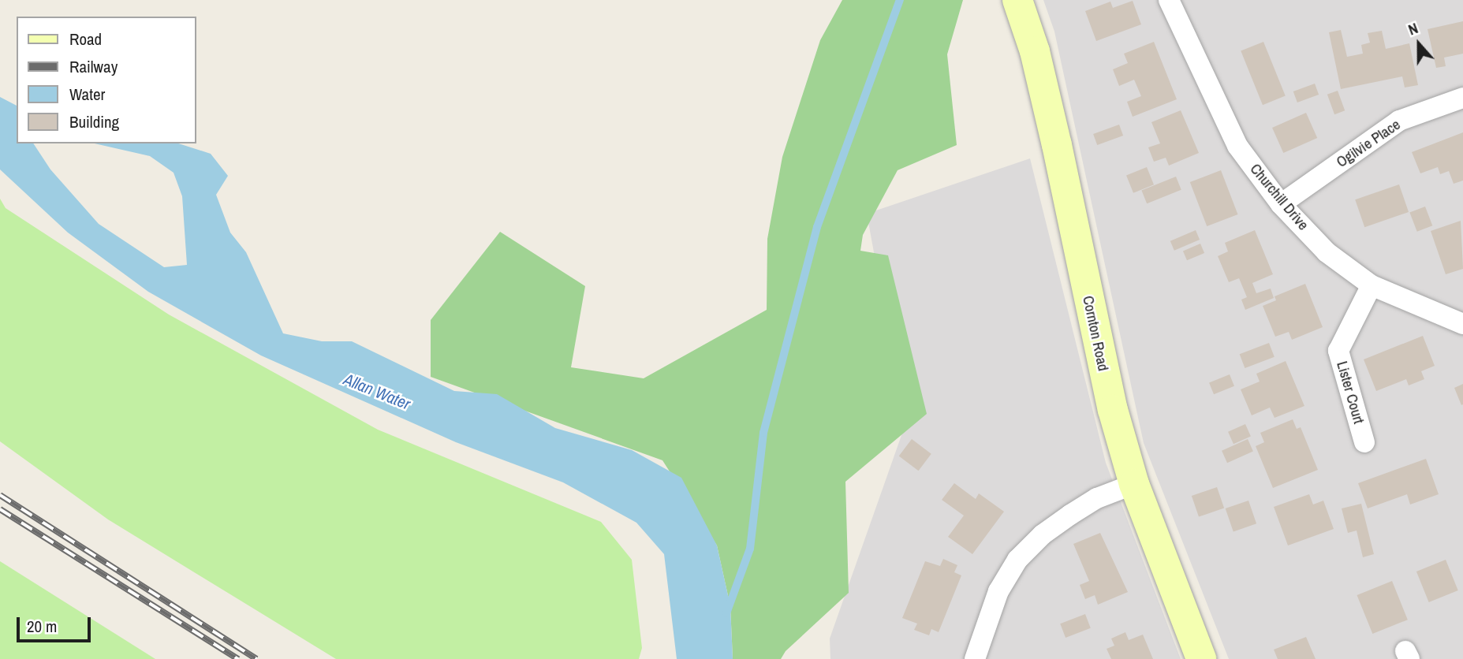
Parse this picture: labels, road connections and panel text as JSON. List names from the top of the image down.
{
  "streets": {
    "main road": ["Cornton Road"],
    "street": ["Ogilvie Place", "Churchill Drive", "Lister Court"]
  },
  "crossings": [
    ["Ogilvie Place", "Churchill Drive"],
    ["Churchill Drive", "Lister Court"]
  ],
  "water": ["Allan Water"],
  "legend": [
    "Road",
    "Railway",
    "Water",
    "Building"
  ],
  "scale_bar": "20 m",
  "north": "top"
}
